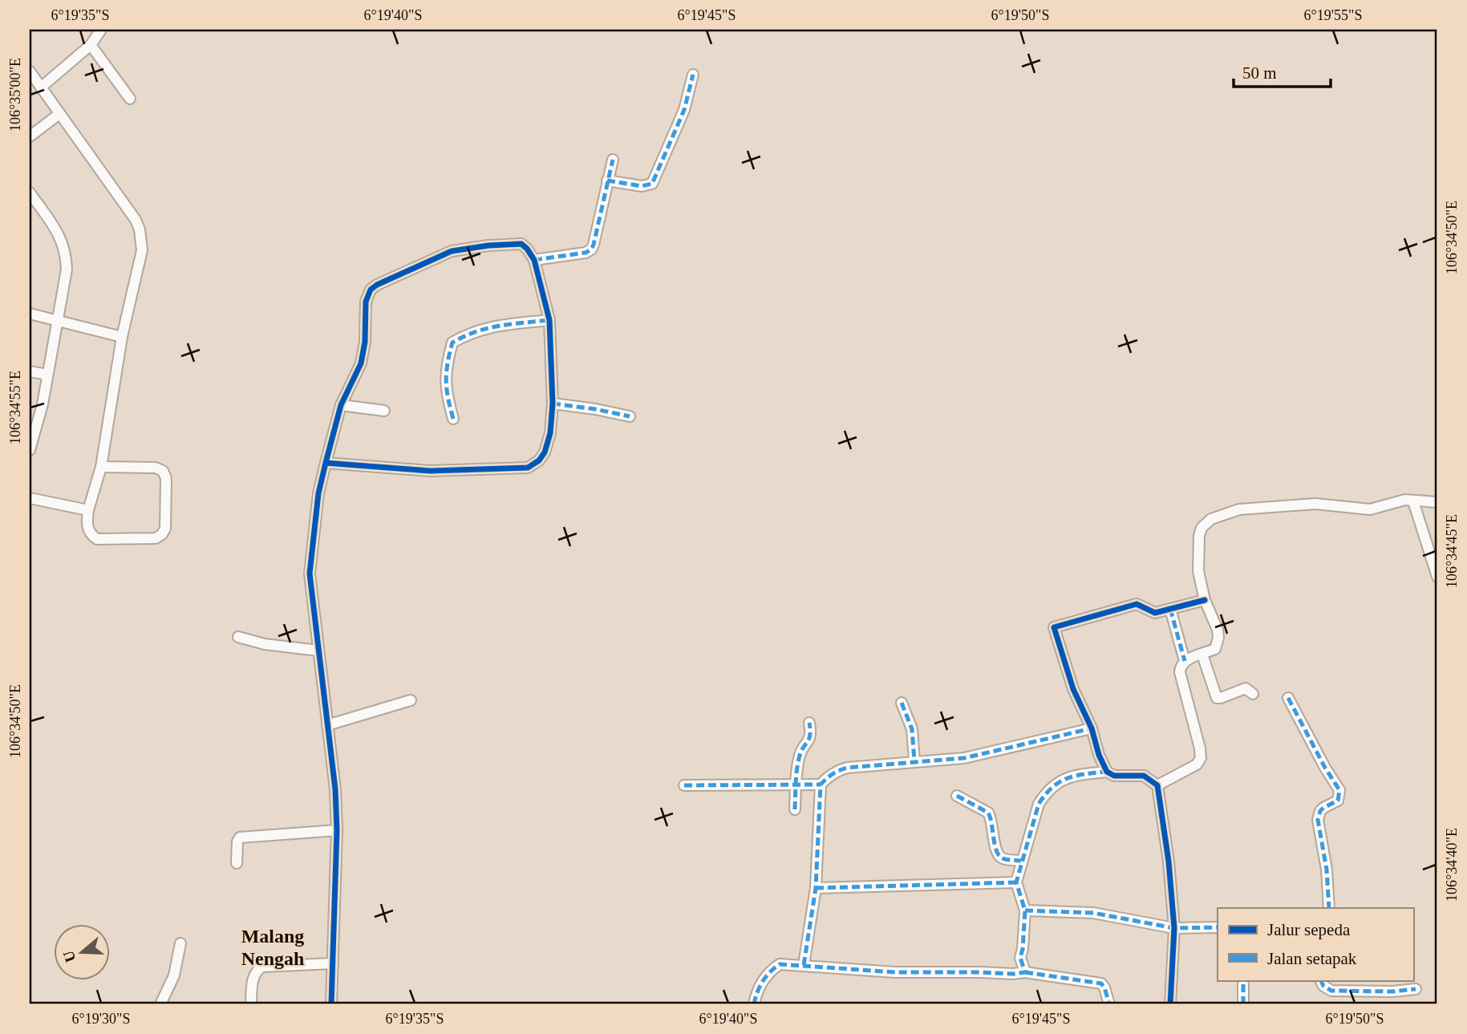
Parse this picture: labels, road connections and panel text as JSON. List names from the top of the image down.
{
  "districts": ["Malang Nengah"],
  "legend": ["Jalur sepeda", "Jalan setapak"],
  "scale_bar": "50 m",
  "north": "left",
  "coordinates": [
    "6°19'35\"S",
    "6°19'40\"S",
    "6°19'45\"S",
    "6°19'50\"S",
    "6°19'55\"S",
    "106°35'00\"E",
    "106°34'50\"E",
    "106°34'55\"E",
    "106°34'45\"E",
    "106°34'40\"E",
    "6°19'30\"S"
  ]
}
